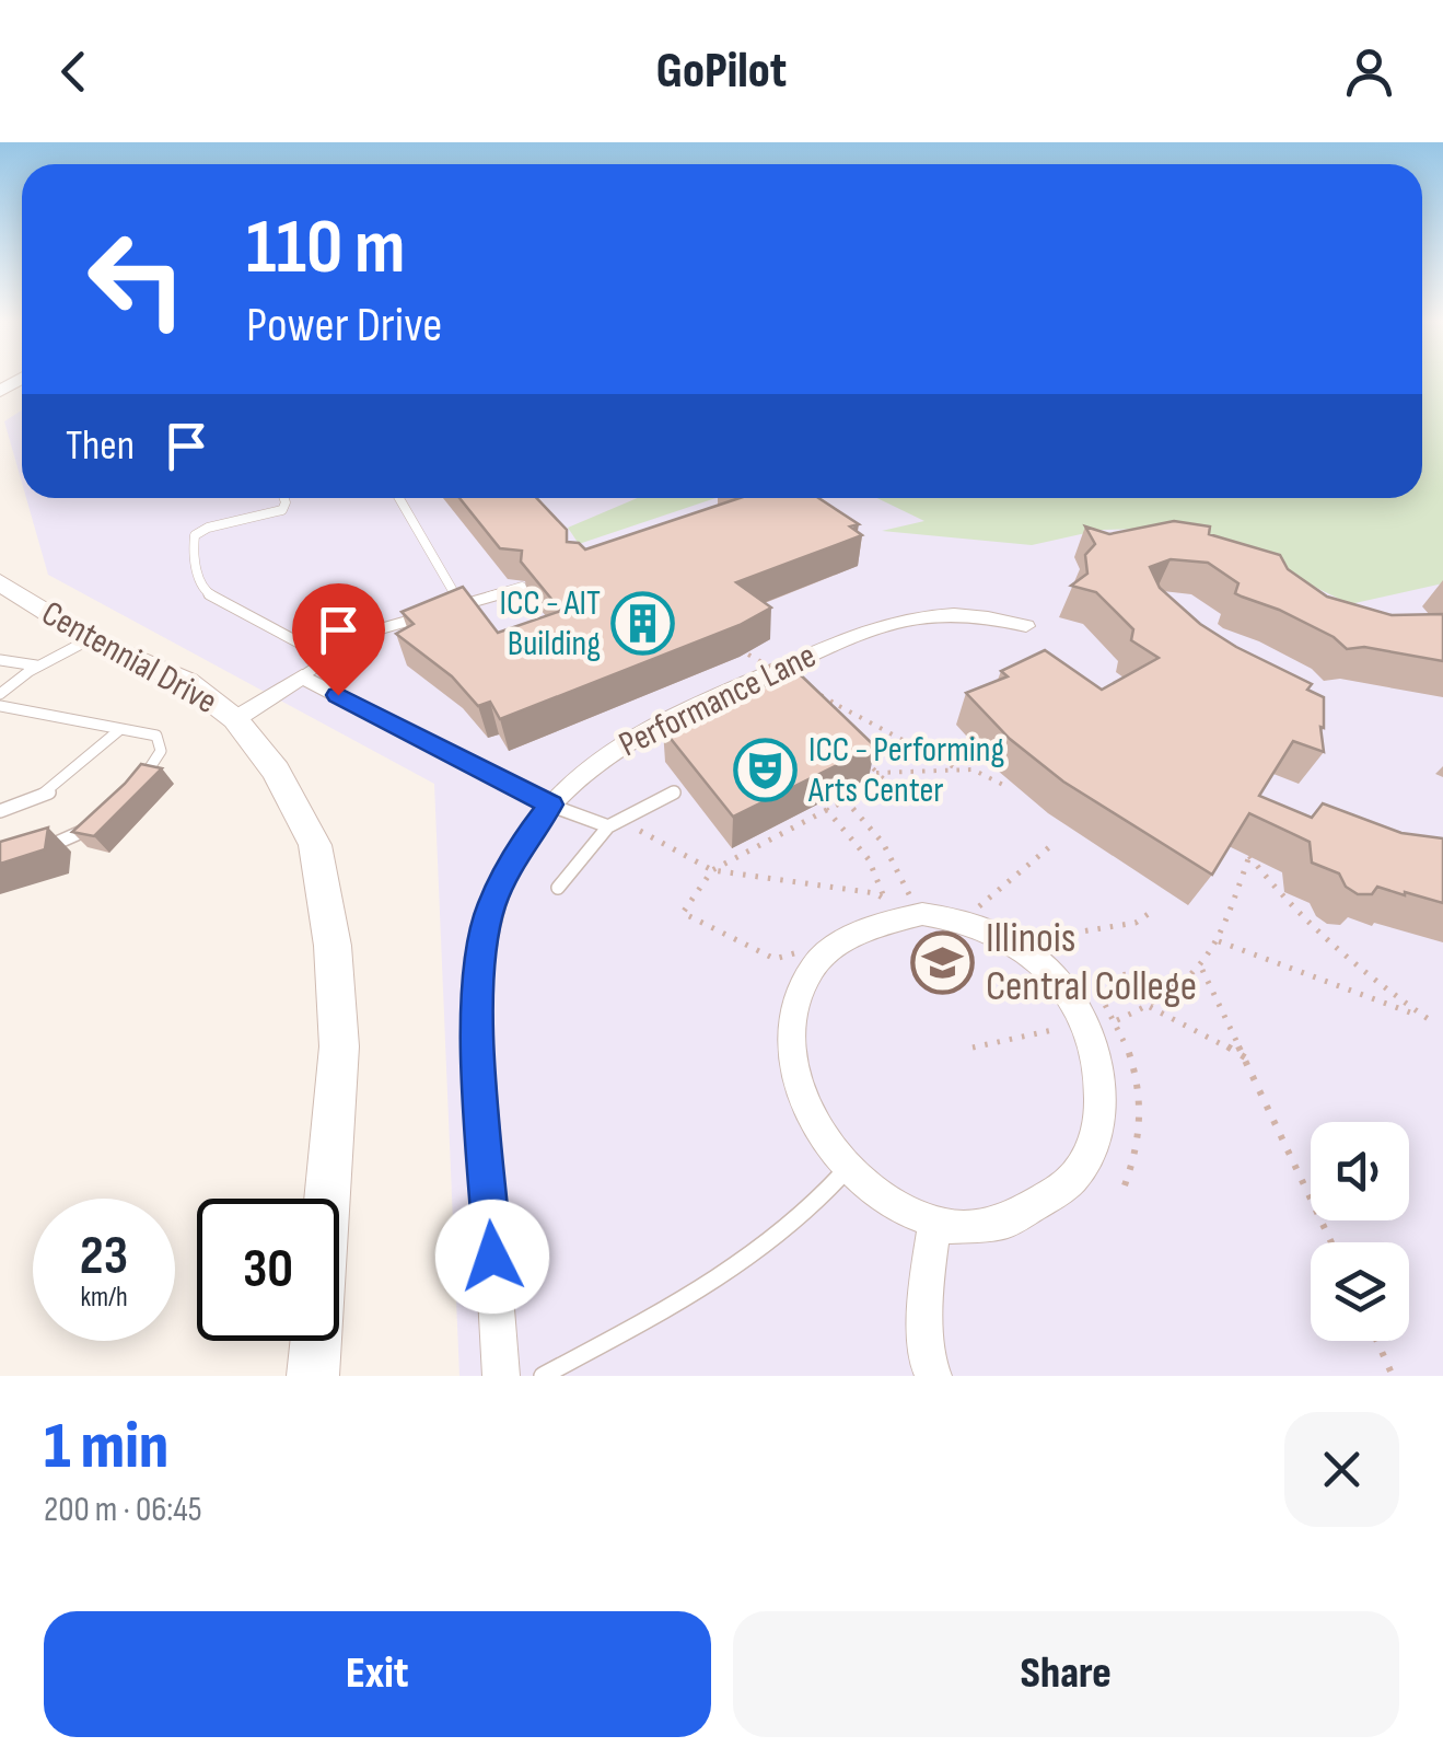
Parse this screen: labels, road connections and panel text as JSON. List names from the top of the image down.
{
  "streets": {
    "main road": ["Centennial Drive"],
    "street": ["Performance Lane"]
  },
  "places": {
    "building": ["ICC - AIT Building"],
    "theatre": ["ICC - Performing Arts Center"],
    "school or university": ["Illinois Central College"]
  },
  "page": {
    "header": "GoPilot",
    "turn": ["110 m", "Power Drive"],
    "then": "Then",
    "speed": "23 km/h",
    "limit": "30",
    "heading": ["1 min", "200 m · 06:45"],
    "buttons": ["Exit", "Share"]
  }
}
